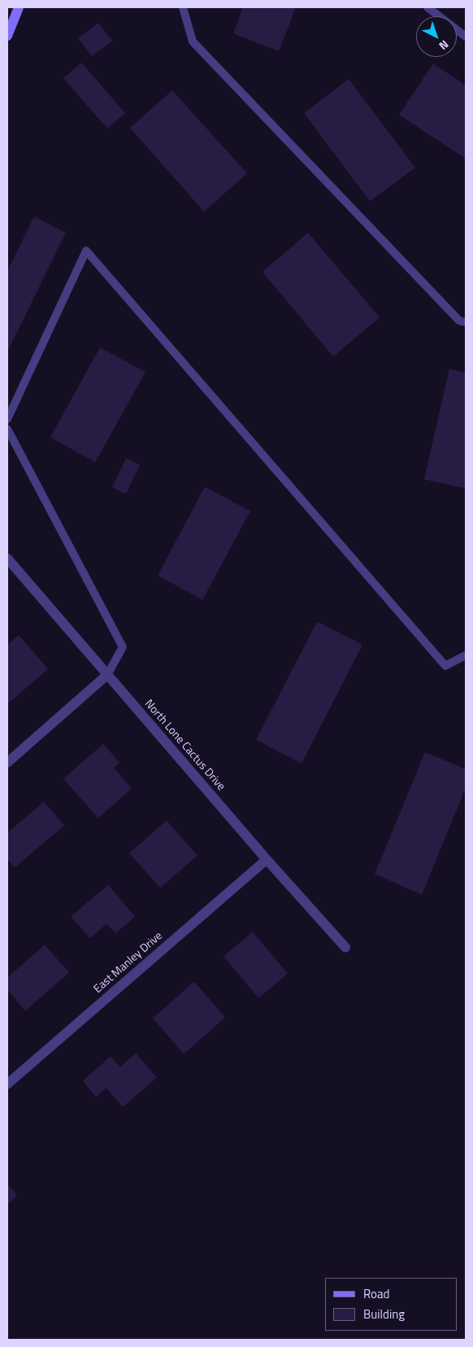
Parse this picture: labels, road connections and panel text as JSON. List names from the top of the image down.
{
  "streets": {
    "street": ["North Lone Cactus Drive", "East Manley Drive"]
  },
  "crossings": [
    ["North Lone Cactus Drive", "East Manley Drive"]
  ],
  "legend": ["Road", "Building"],
  "north": "bottom right"
}
